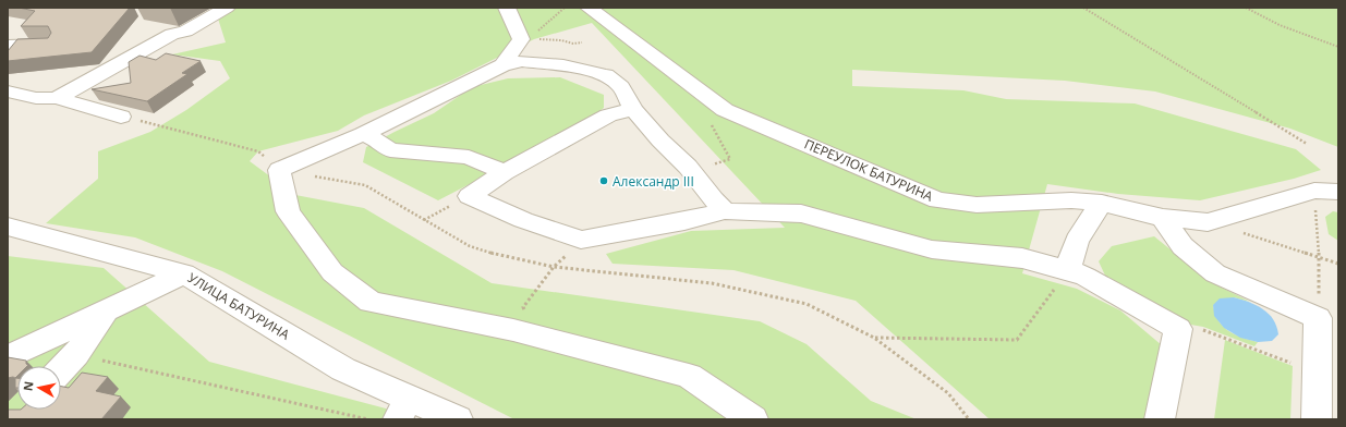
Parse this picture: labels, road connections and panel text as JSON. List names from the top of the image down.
{
  "streets": {
    "street": ["ПЕРЕУЛОК БАТУРИНА", "УЛИЦА БАТУРИНА"]
  },
  "places": ["Александр III"],
  "north": "left"
}
